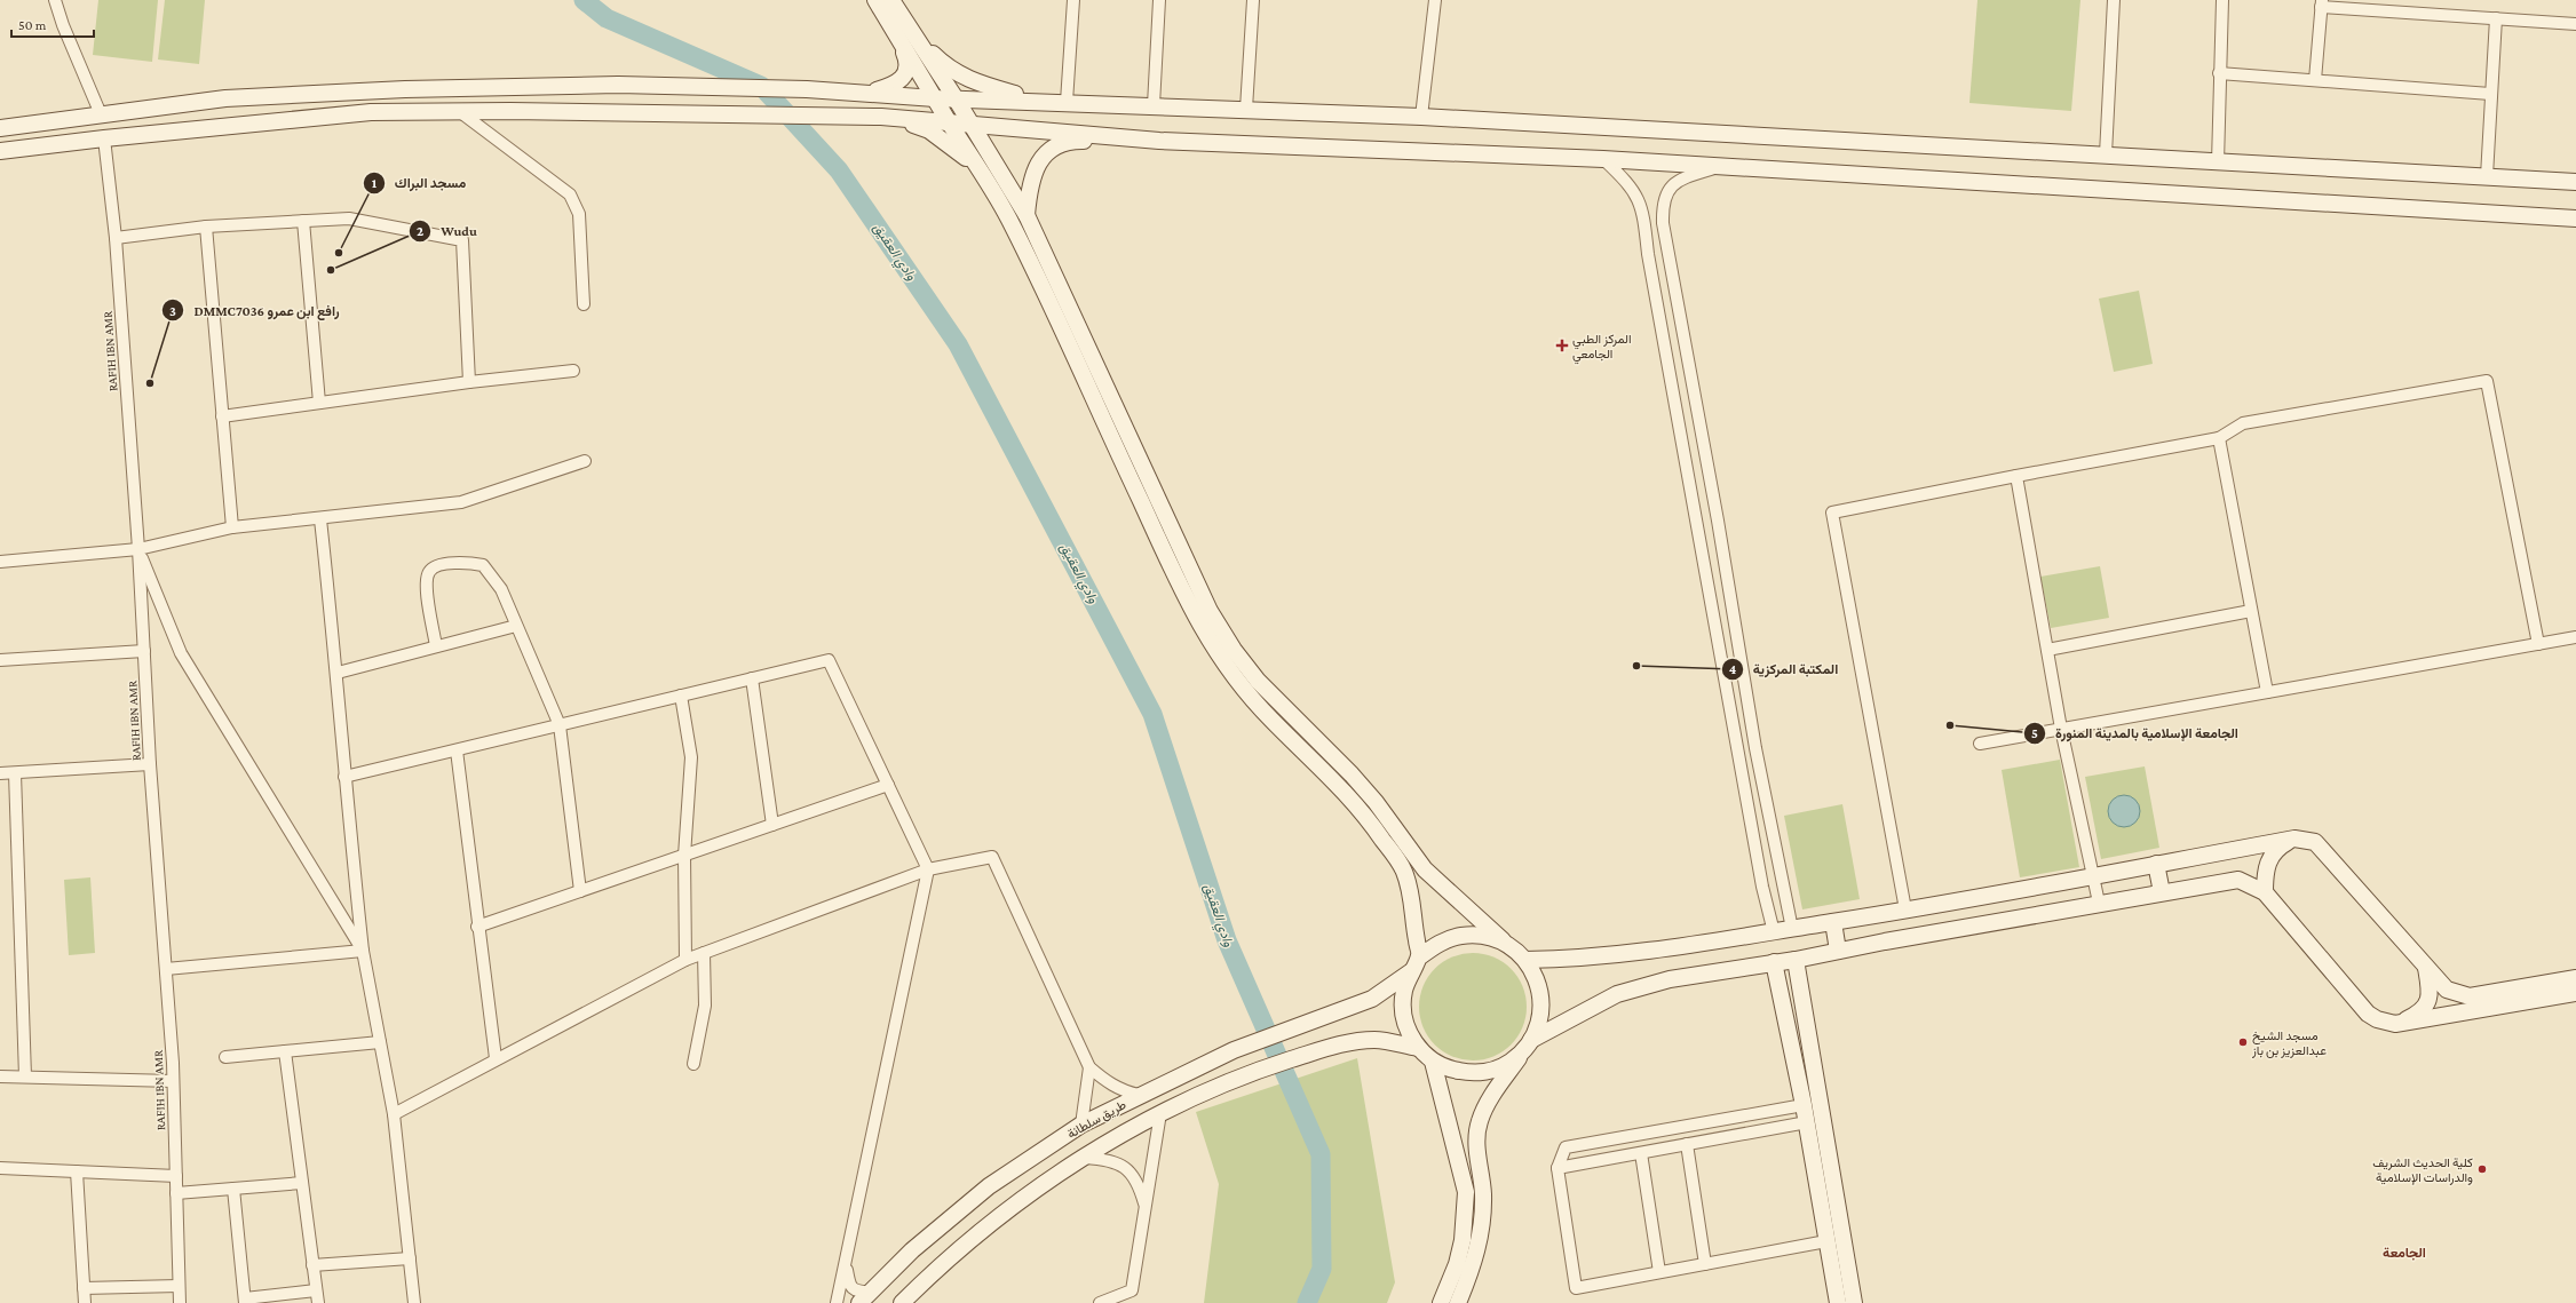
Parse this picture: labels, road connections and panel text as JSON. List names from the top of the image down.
{
  "streets": {
    "main road": ["طريق سلطانة"],
    "street": ["RAFIH IBN AMR"]
  },
  "districts": ["الجامعة"],
  "water": ["وادي العقيق"],
  "places": {
    "other": [
      "مسجد البراك",
      "Wudu",
      "DMMC7036 رافع ابن عمرو",
      "المكتبة المركزية",
      "الجامعة الإسلامية بالمدينة المنورة",
      "مسجد الشيخ عبدالعزيز بن باز",
      "كلية الحديث الشريف والدراسات الإسلامية"
    ],
    "health": ["المركز الطبي الجامعي"]
  },
  "scale_bar": "50 m"
}
